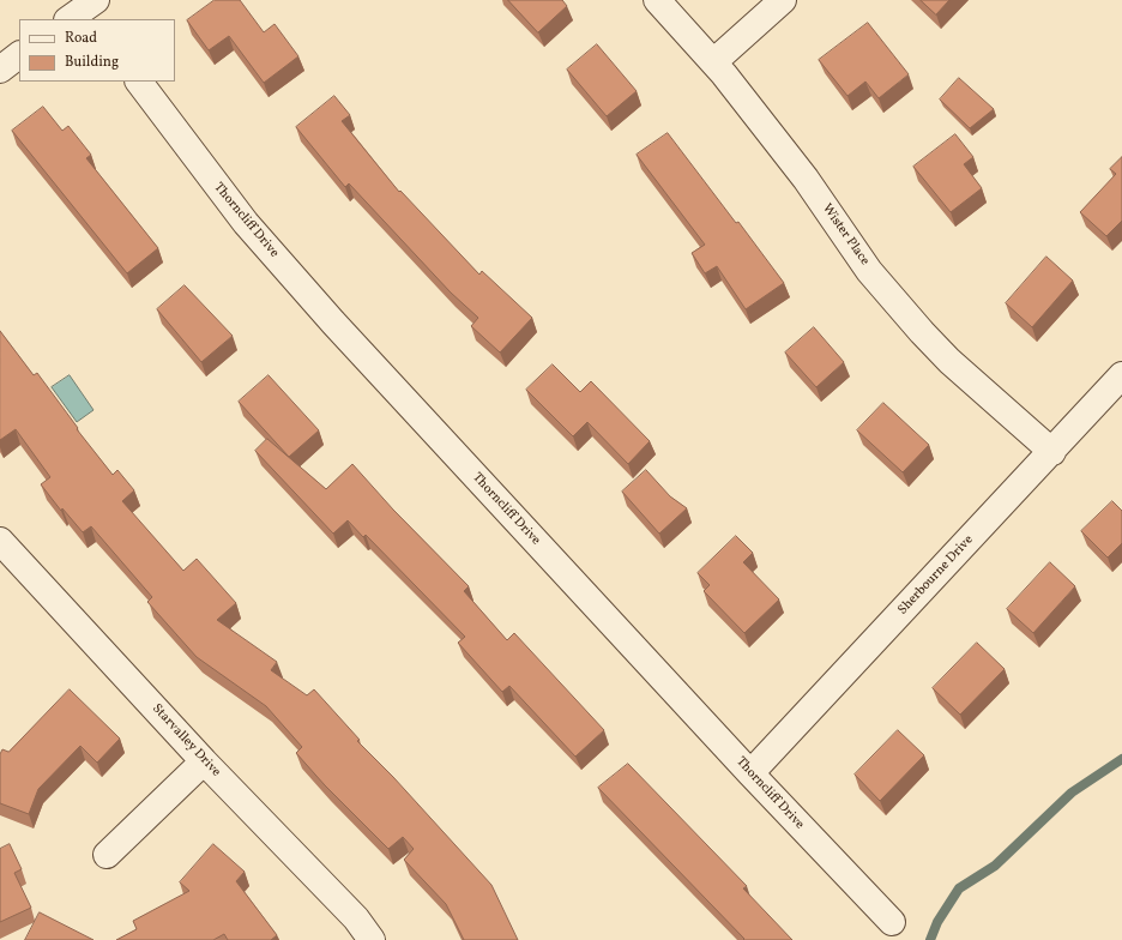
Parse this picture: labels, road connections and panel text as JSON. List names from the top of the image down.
{
  "streets": {
    "street": [
      "Thorncliff Drive",
      "Wister Place",
      "Sherbourne Drive",
      "Starvalley Drive"
    ]
  },
  "crossings": [
    ["Thorncliff Drive", "Sherbourne Drive"],
    ["Wister Place", "Sherbourne Drive"]
  ],
  "legend": ["Road", "Building"]
}
